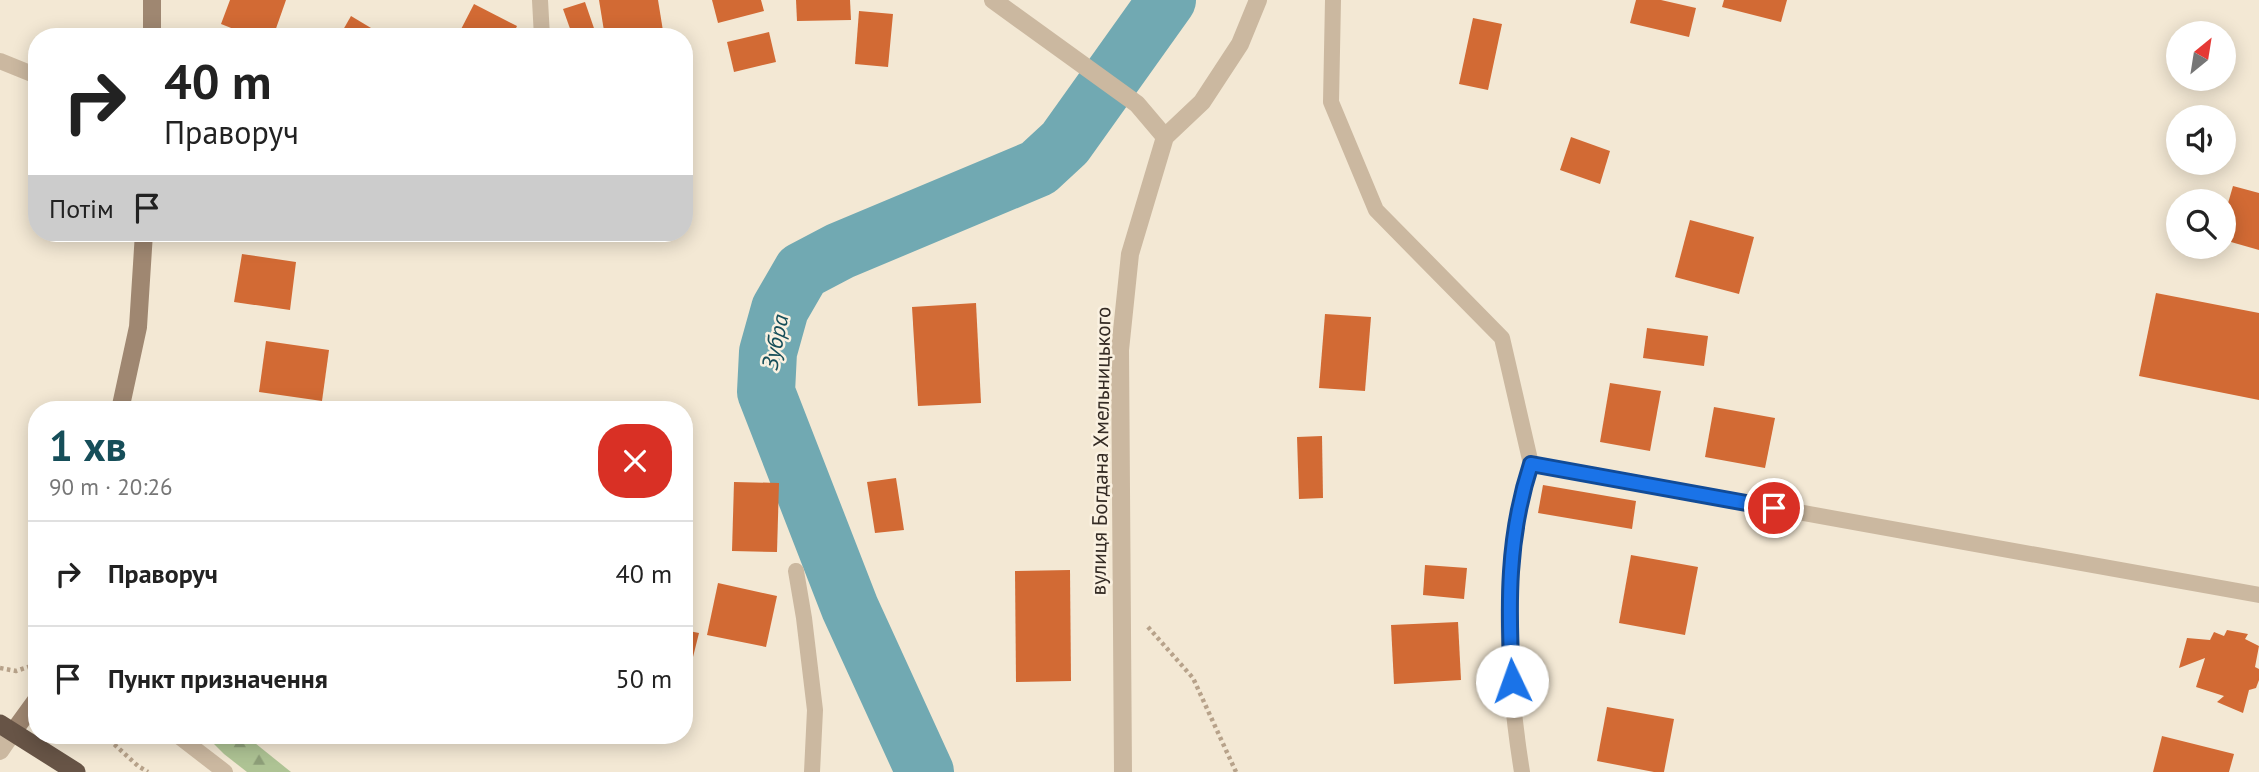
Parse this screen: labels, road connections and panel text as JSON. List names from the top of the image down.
{
  "streets": {
    "street": ["вулиця Богдана Хмельницького"]
  },
  "water": ["Зубра"],
  "north": "top right",
  "page": {
    "turn": ["40 m", "Праворуч"],
    "then": "Потім",
    "heading": ["1 хв", "90 m · 20:26"],
    "list": [
      {
        "name": "Праворуч",
        "value": "40 m"
      },
      {
        "name": "Пункт призначення",
        "value": "50 m"
      }
    ]
  }
}
